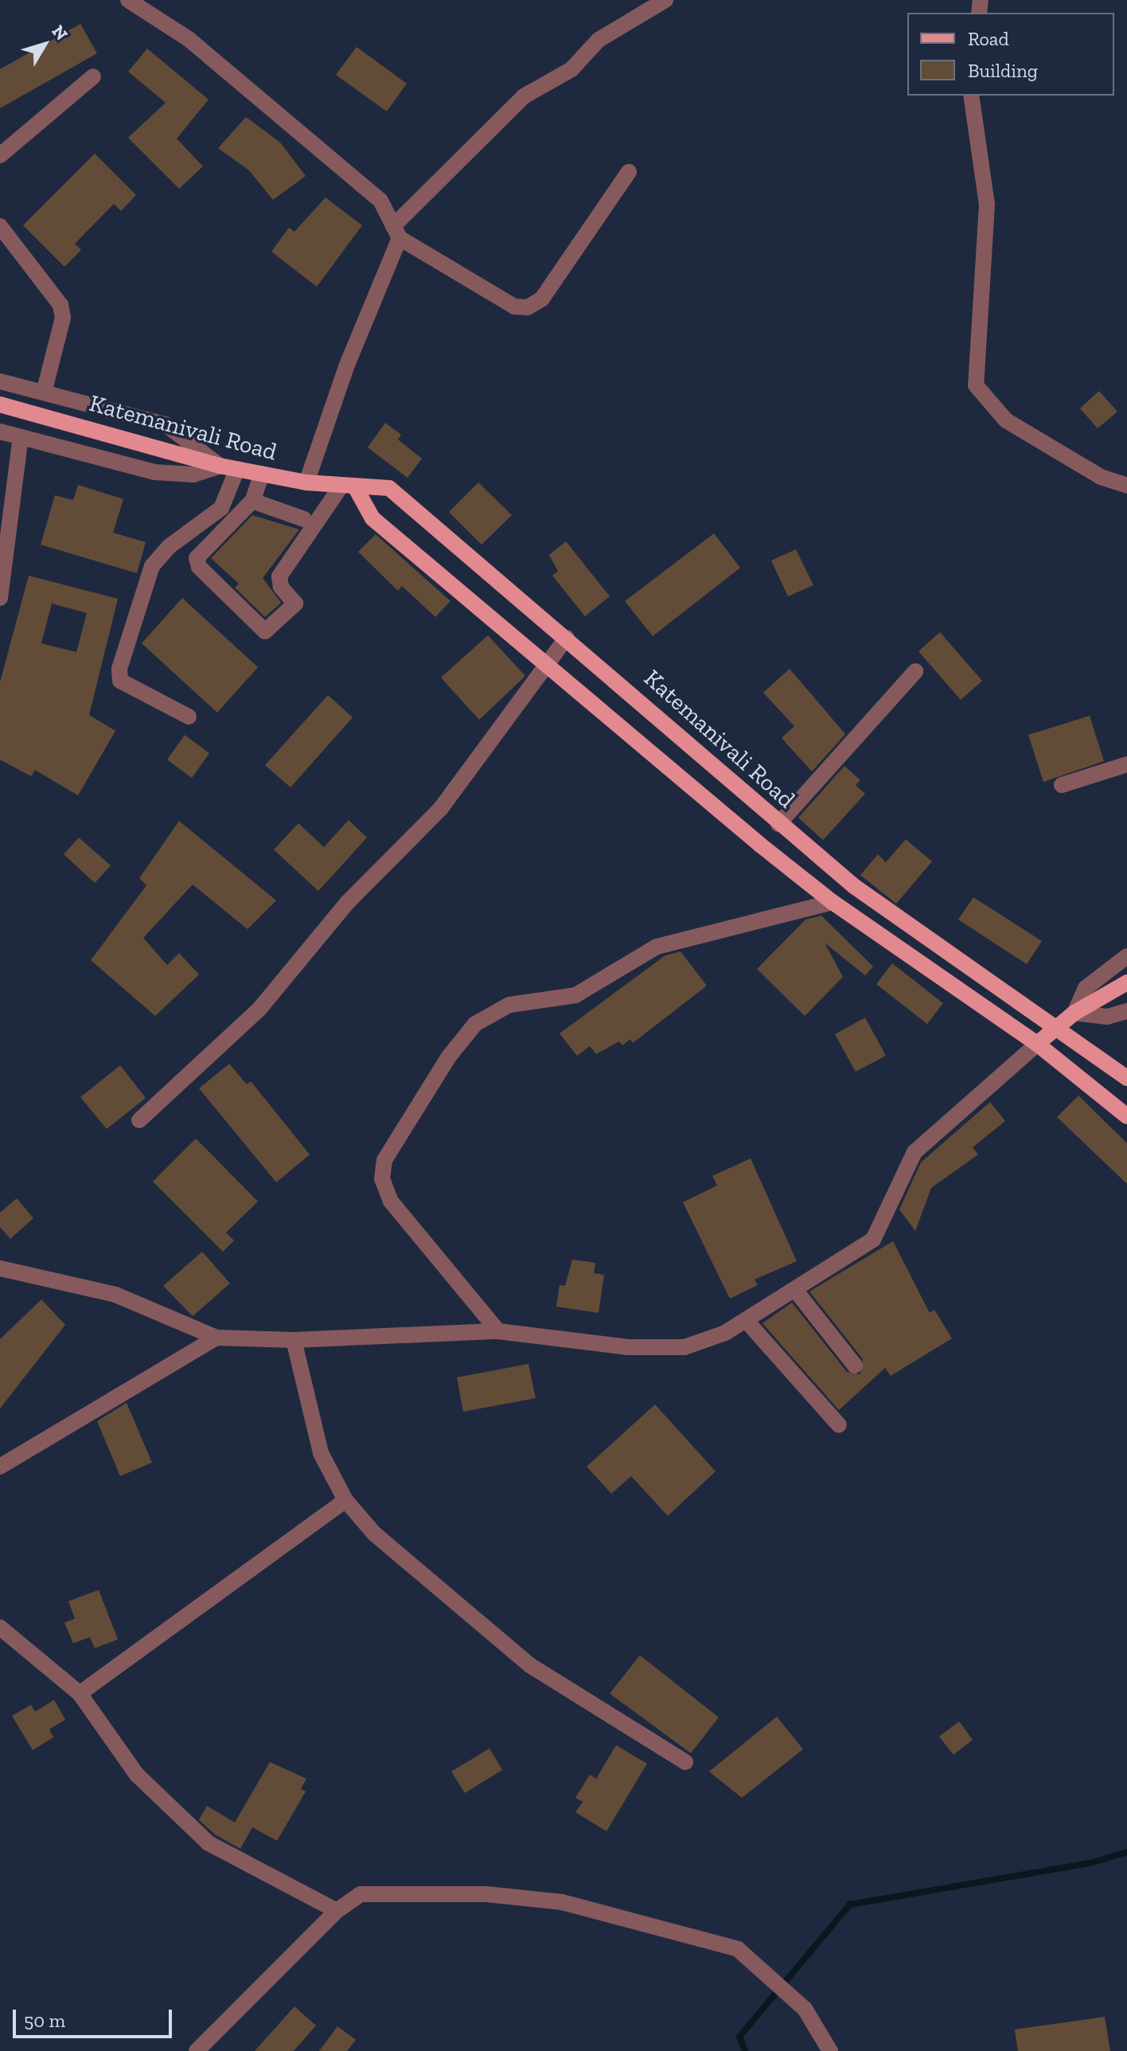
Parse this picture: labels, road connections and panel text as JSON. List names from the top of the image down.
{
  "streets": {
    "main road": ["Katemanivali Road"]
  },
  "legend": ["Road", "Building"],
  "scale_bar": "50 m",
  "north": "top right"
}
